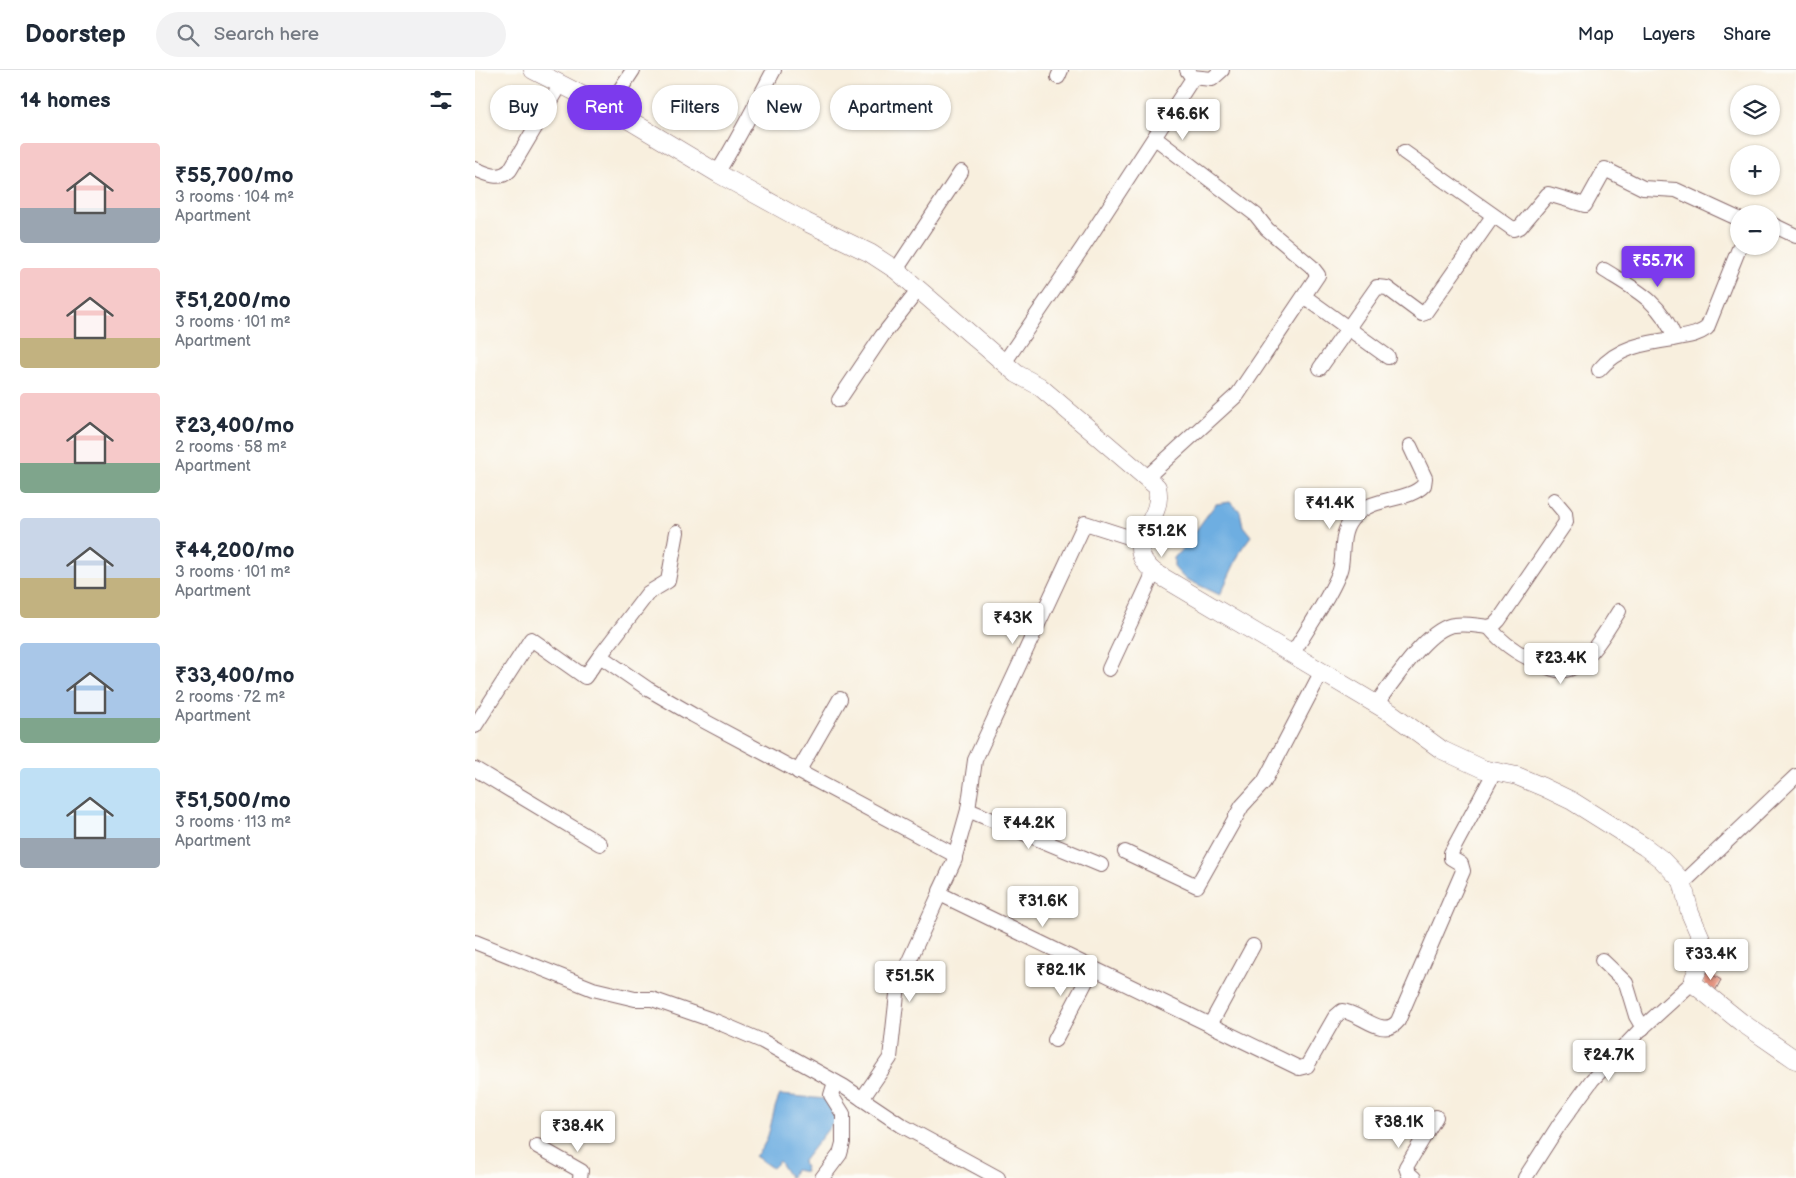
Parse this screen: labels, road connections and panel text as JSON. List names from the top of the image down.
{
  "page": {
    "header": "Doorstep",
    "search": "Search here",
    "nav": ["Map", "Layers", "Share"],
    "heading": "14 homes",
    "map_buttons": ["+", "−"],
    "chip": [
      "Buy",
      "Rent",
      "Filters",
      "New",
      "Apartment"
    ],
    "price": [
      "₹46.6K",
      "₹55.7K",
      "₹41.4K",
      "₹51.2K",
      "₹43K",
      "₹23.4K",
      "₹44.2K",
      "₹31.6K",
      "₹33.4K",
      "₹82.1K",
      "₹51.5K",
      "₹24.7K",
      "₹38.1K",
      "₹38.4K"
    ],
    "list": [
      {
        "name": "₹55,700/mo",
        "note": "3 rooms · 104 m² · Apartment"
      },
      {
        "name": "₹51,200/mo",
        "note": "3 rooms · 101 m² · Apartment"
      },
      {
        "name": "₹23,400/mo",
        "note": "2 rooms · 58 m² · Apartment"
      },
      {
        "name": "₹44,200/mo",
        "note": "3 rooms · 101 m² · Apartment"
      },
      {
        "name": "₹33,400/mo",
        "note": "2 rooms · 72 m² · Apartment"
      },
      {
        "name": "₹51,500/mo",
        "note": "3 rooms · 113 m² · Apartment"
      }
    ]
  }
}
